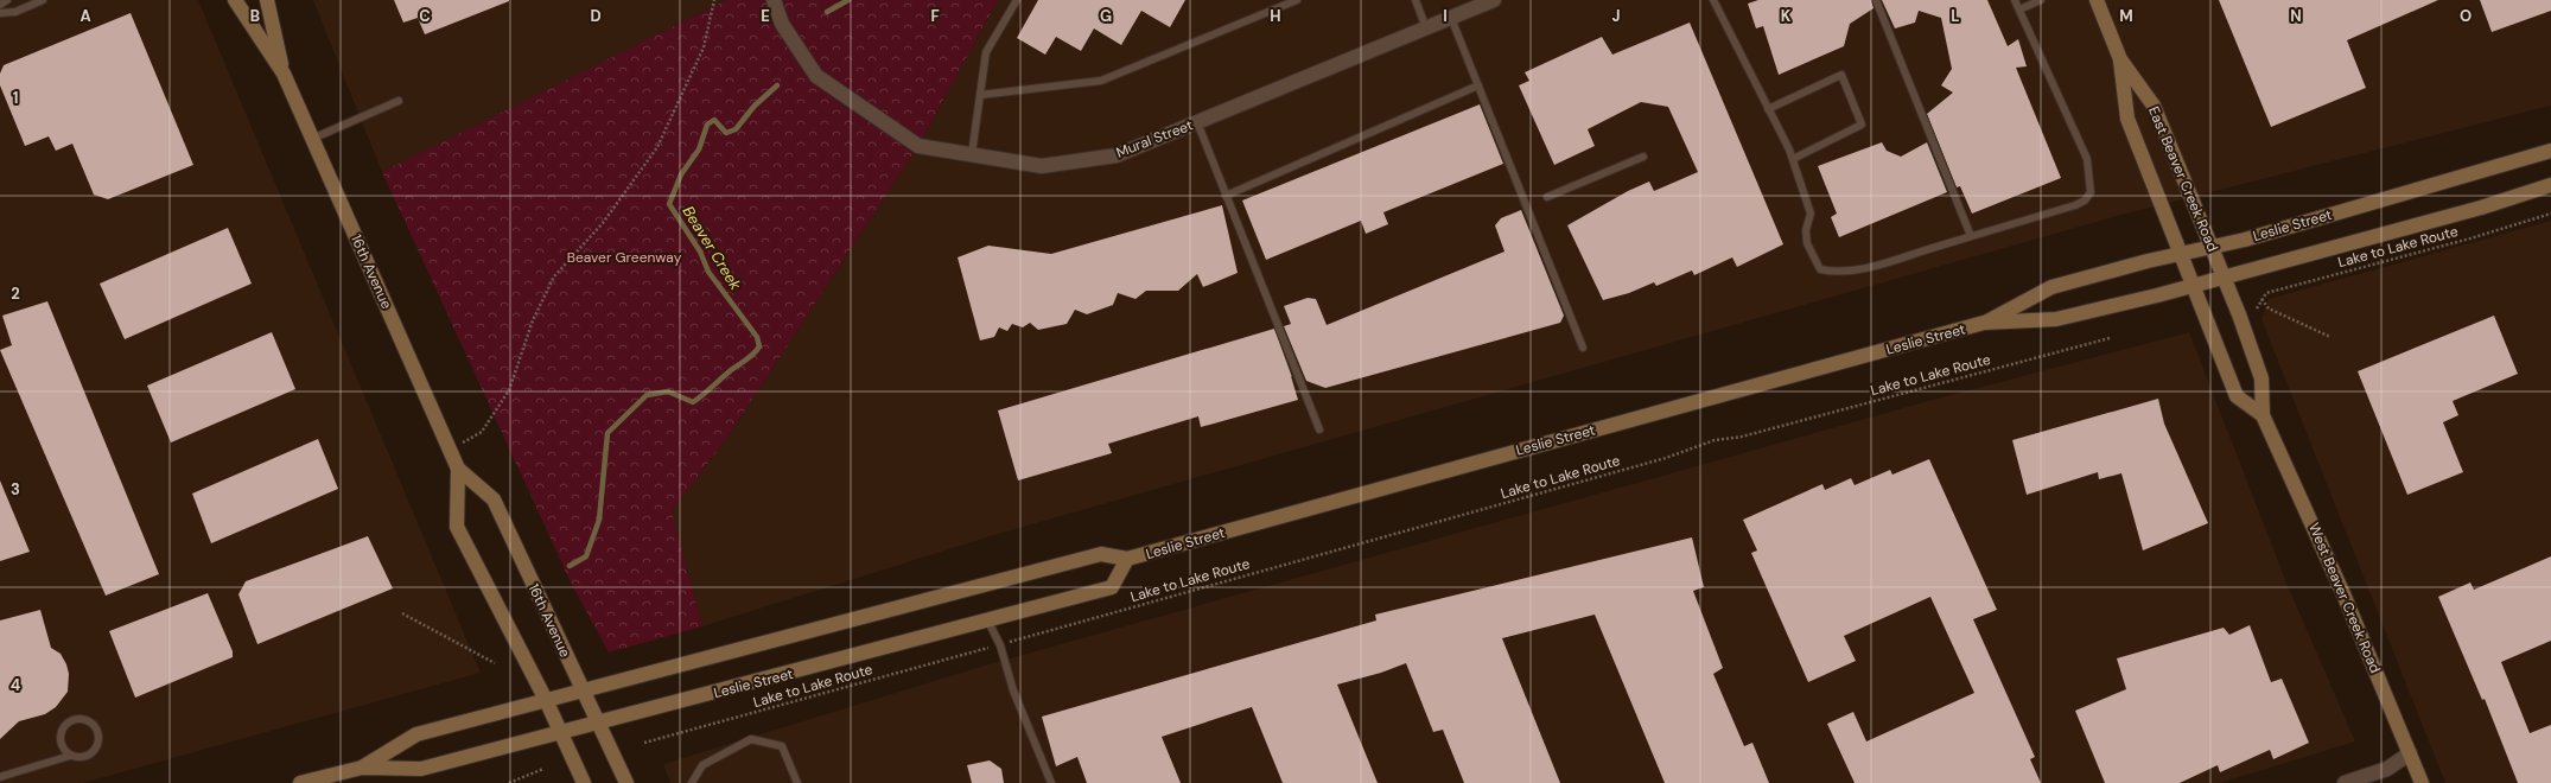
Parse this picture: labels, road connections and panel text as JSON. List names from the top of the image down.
{
  "streets": {
    "main road": [
      "East Beaver Creek Road",
      "Leslie Street",
      "16th Avenue",
      "West Beaver Creek Road"
    ],
    "street": ["Mural Street"],
    "path": ["Lake to Lake Route"]
  },
  "crossings": [
    ["East Beaver Creek Road", "Leslie Street"],
    ["East Beaver Creek Road", "West Beaver Creek Road"],
    ["Leslie Street", "16th Avenue"],
    ["Leslie Street", "West Beaver Creek Road"]
  ],
  "water": ["Beaver Creek"],
  "parks": ["Beaver Greenway"],
  "grid": {
    "columns": [
      "A",
      "B",
      "C",
      "D",
      "E",
      "F",
      "G",
      "H",
      "I",
      "J",
      "K",
      "L",
      "M",
      "N",
      "O"
    ],
    "rows": [
      "1",
      "2",
      "3",
      "4"
    ]
  }
}
